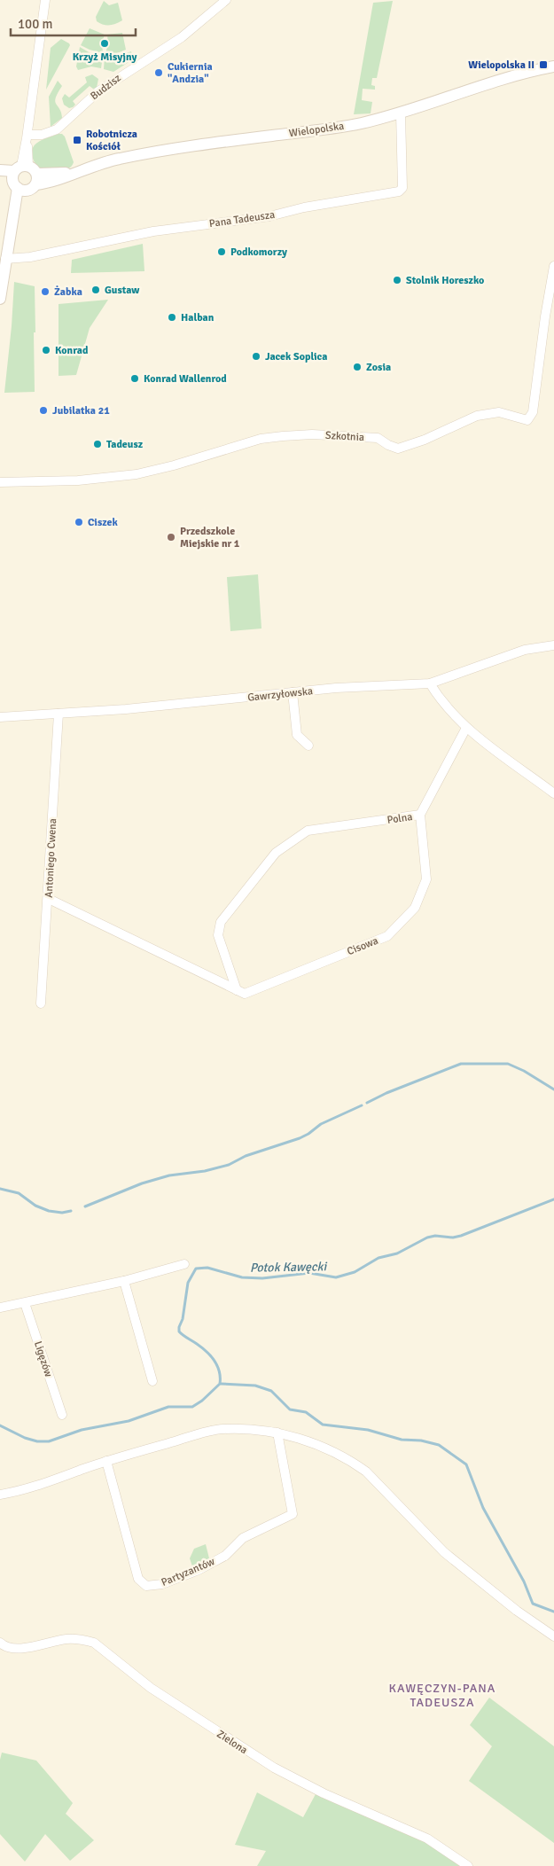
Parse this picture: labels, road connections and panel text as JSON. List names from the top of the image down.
{
  "streets": {
    "street": [
      "Budzisz",
      "Wielopolska",
      "Pana Tadeusza",
      "Szkotnia",
      "Gawrzyłowska",
      "Polna",
      "Antoniego Cwena",
      "Cisowa",
      "Ligęzów",
      "Partyzantów",
      "Zielona"
    ]
  },
  "crossings": [
    ["Wielopolska", "Pana Tadeusza"],
    ["Gawrzyłowska", "Antoniego Cwena"],
    ["Polna", "Cisowa"],
    ["Antoniego Cwena", "Cisowa"]
  ],
  "districts": ["KAWĘCZYN-PANA TADEUSZA"],
  "water": ["Potok Kawęcki"],
  "places": {
    "other": [
      "Krzyż Misyjny",
      "Cukiernia \"Andzia\"",
      "Podkomorzy",
      "Stolnik Horeszko",
      "Gustaw",
      "Żabka",
      "Halban",
      "Konrad",
      "Jacek Soplica",
      "Zosia",
      "Konrad Wallenrod",
      "Jubilatka 21",
      "Tadeusz",
      "Ciszek",
      "Przedszkole Miejskie nr 1"
    ],
    "transit": ["Wielopolska II", "Robotnicza Kościół"]
  },
  "scale_bar": "100 m"
}
